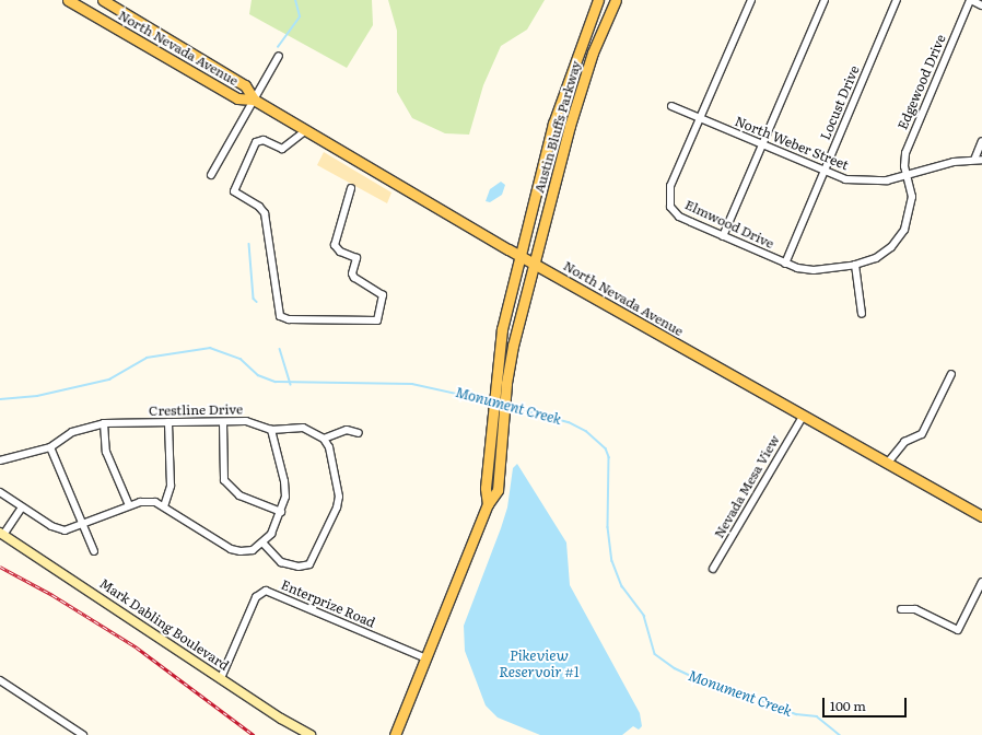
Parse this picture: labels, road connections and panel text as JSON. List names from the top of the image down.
{
  "streets": {
    "main road": ["North Nevada Avenue", "Austin Bluffs Parkway"],
    "street": [
      "Edgewood Drive",
      "Locust Drive",
      "North Weber Street",
      "Elmwood Drive",
      "Crestline Drive",
      "Nevada Mesa View",
      "Enterprize Road",
      "Mark Dabling Boulevard"
    ]
  },
  "crossings": [
    ["North Nevada Avenue", "Austin Bluffs Parkway"],
    ["North Nevada Avenue", "Nevada Mesa View"],
    ["Edgewood Drive", "North Weber Street"],
    ["Edgewood Drive", "Elmwood Drive"],
    ["Locust Drive", "North Weber Street"],
    ["Locust Drive", "Elmwood Drive"],
    ["Austin Bluffs Parkway", "Enterprize Road"],
    ["North Weber Street", "Elmwood Drive"],
    ["Enterprize Road", "Mark Dabling Boulevard"]
  ],
  "water": ["Monument Creek", "Pikeview Reservoir #1"],
  "scale_bar": "100 m"
}
